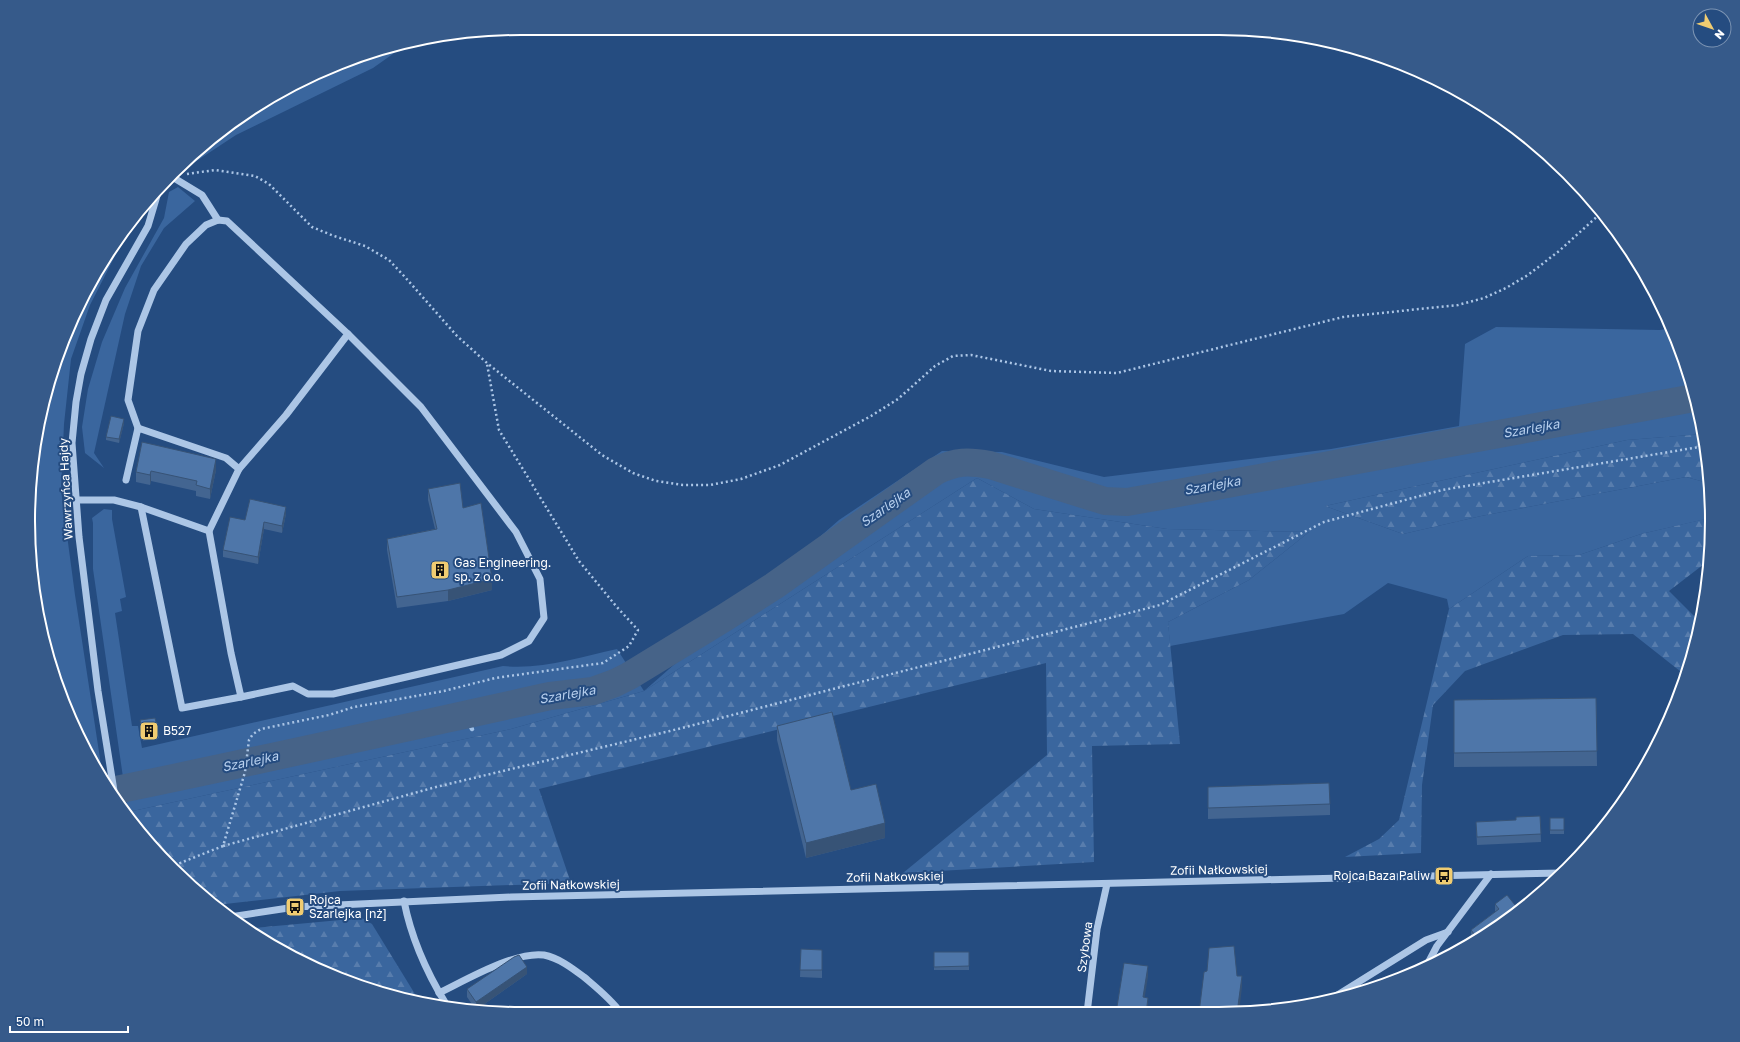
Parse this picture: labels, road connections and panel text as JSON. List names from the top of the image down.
{
  "streets": {
    "street": ["Wawrzyńca Hajdy", "Zofii Nałkowskiej", "Szybowa"]
  },
  "crossings": [
    ["Zofii Nałkowskiej", "Szybowa"]
  ],
  "water": ["Szarlejka"],
  "places": {
    "building": ["Gas Engineering. sp. z o.o.", "B527"],
    "bus stop": ["Rojca Baza Paliw", "Rojca Szarlejka [nż]"]
  },
  "scale_bar": "50 m",
  "north": "bottom right"
}
